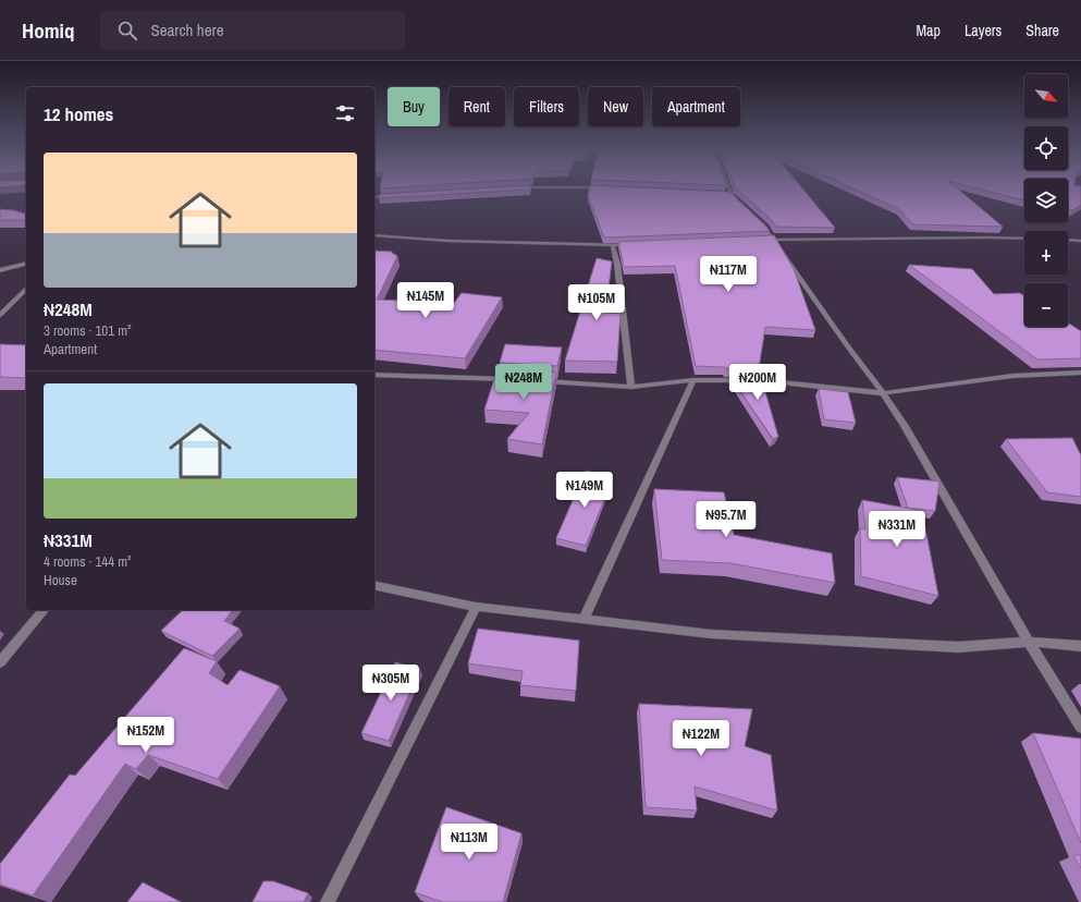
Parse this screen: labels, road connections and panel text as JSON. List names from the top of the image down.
{
  "north": "bottom right",
  "page": {
    "header": "Homiq",
    "search": "Search here",
    "nav": ["Map", "Layers", "Share"],
    "map_buttons": ["+", "−"],
    "chip": [
      "Buy",
      "Rent",
      "Filters",
      "New",
      "Apartment"
    ],
    "heading": "12 homes",
    "list": [
      {
        "name": "₦248M",
        "note": "3 rooms · 101 m² · Apartment"
      },
      {
        "name": "₦331M",
        "note": "4 rooms · 144 m² · House"
      }
    ],
    "price": [
      "₦117M",
      "₦145M",
      "₦105M",
      "₦248M",
      "₦200M",
      "₦149M",
      "₦95.7M",
      "₦331M",
      "₦305M",
      "₦152M",
      "₦122M",
      "₦113M"
    ]
  }
}
